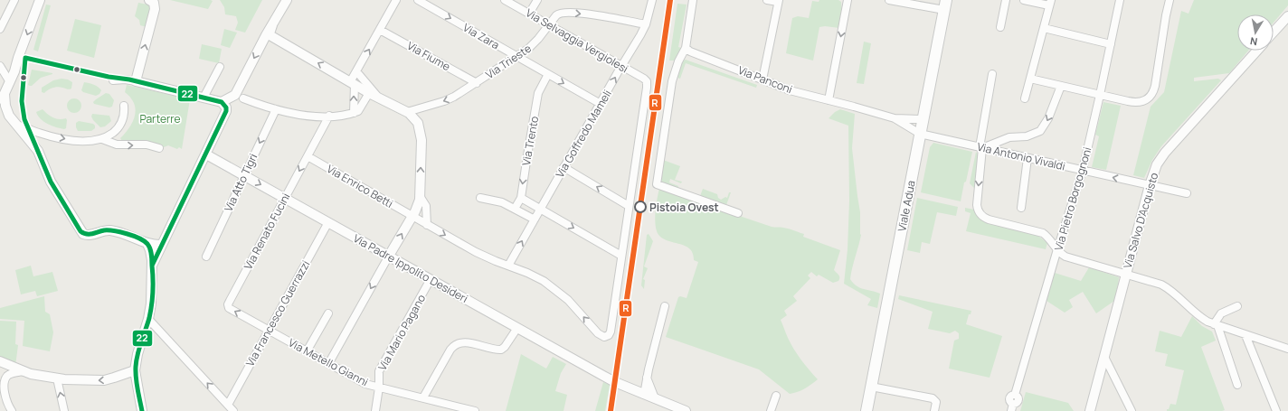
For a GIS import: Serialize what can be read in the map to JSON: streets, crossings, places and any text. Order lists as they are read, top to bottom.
{
  "streets": {
    "main road": ["Viale Adua"],
    "street": [
      "Via Zara",
      "Via Selvaggia Vergiolesi",
      "Via Fiume",
      "Via Trieste",
      "Via Panconi",
      "Via Goffredo Mameli",
      "Via Trento",
      "Via Antonio Vivaldi",
      "Via Atto Tigri",
      "Via Enrico Betti",
      "Via Pietro Borgognoni",
      "Via Salvo D'Acquisto",
      "Via Renato Fucini",
      "Via Padre Ippolito Desideri",
      "Via Francesco Guerrazzi",
      "Via Mario Pagano",
      "Via Metello Gianni"
    ]
  },
  "crossings": [
    ["Via Zara", "Via Trieste"],
    ["Via Zara", "Via Goffredo Mameli"],
    ["Via Zara", "Via Trento"],
    ["Via Selvaggia Vergiolesi", "Via Trieste"],
    ["Via Selvaggia Vergiolesi", "Via Goffredo Mameli"],
    ["Via Fiume", "Via Trieste"],
    ["Via Trieste", "Via Goffredo Mameli"],
    ["Via Panconi", "Via Antonio Vivaldi"],
    ["Via Panconi", "Viale Adua"],
    ["Via Goffredo Mameli", "Via Enrico Betti"],
    ["Via Antonio Vivaldi", "Via Pietro Borgognoni"],
    ["Via Antonio Vivaldi", "Viale Adua"],
    ["Via Antonio Vivaldi", "Via Salvo D'Acquisto"],
    ["Via Atto Tigri", "Via Padre Ippolito Desideri"],
    ["Via Enrico Betti", "Via Renato Fucini"],
    ["Via Renato Fucini", "Via Padre Ippolito Desideri"],
    ["Via Renato Fucini", "Via Francesco Guerrazzi"],
    ["Via Renato Fucini", "Via Metello Gianni"],
    ["Via Padre Ippolito Desideri", "Via Francesco Guerrazzi"],
    ["Via Padre Ippolito Desideri", "Via Mario Pagano"],
    ["Via Francesco Guerrazzi", "Via Metello Gianni"],
    ["Via Mario Pagano", "Via Metello Gianni"]
  ],
  "one_way": ["Via Zara", "Via Trento"],
  "parks": ["Parterre"],
  "places": ["Pistoia Ovest"],
  "lines": ["transit line R", "transit line 22"],
  "north": "bottom"
}
